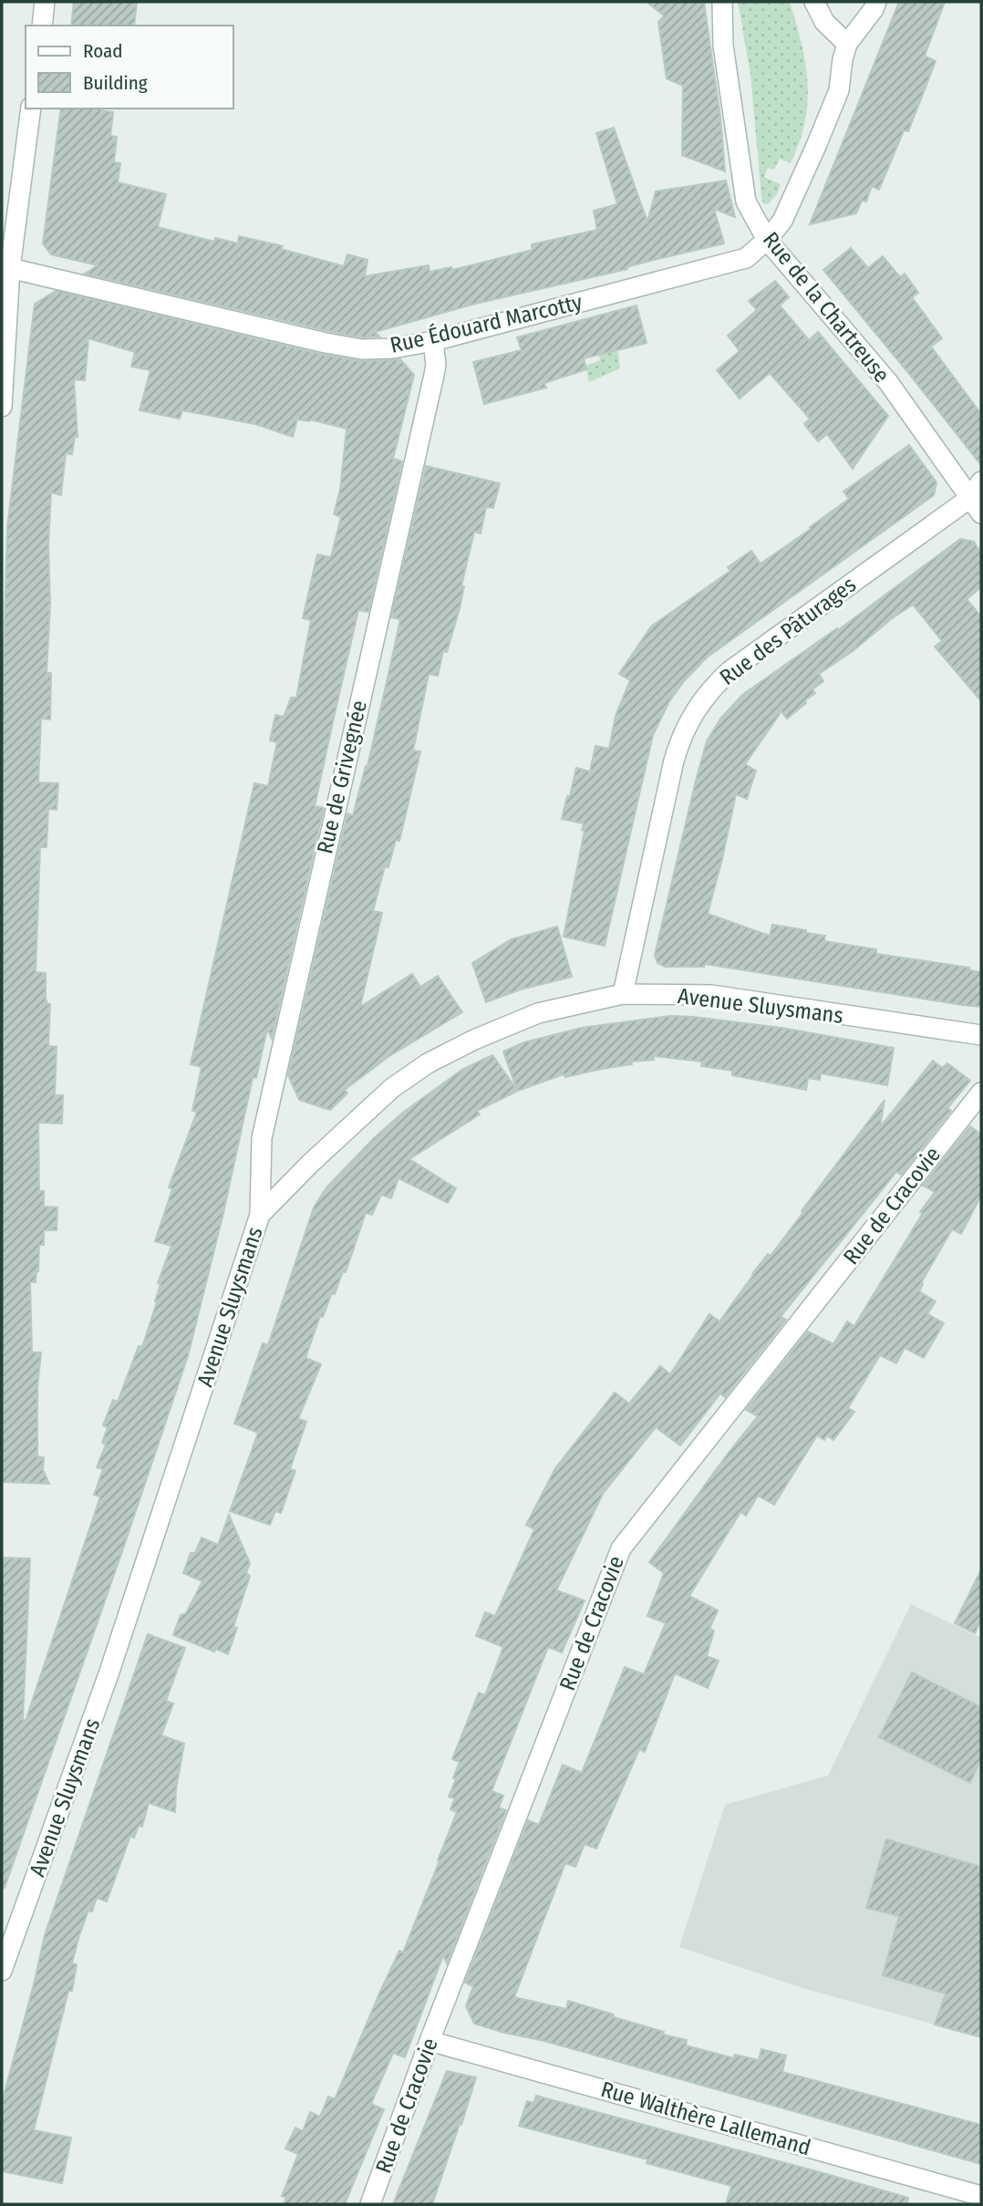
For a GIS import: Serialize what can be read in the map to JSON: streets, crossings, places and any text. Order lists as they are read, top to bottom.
{
  "streets": {
    "street": [
      "Rue de la Chartreuse",
      "Rue Édouard Marcotty",
      "Rue des Pâturages",
      "Rue de Grivegnée",
      "Avenue Sluysmans",
      "Rue de Cracovie",
      "Rue Walthère Lallemand"
    ]
  },
  "crossings": [
    ["Rue de la Chartreuse", "Rue Édouard Marcotty"],
    ["Rue de la Chartreuse", "Rue des Pâturages"],
    ["Rue Édouard Marcotty", "Rue de Grivegnée"],
    ["Rue des Pâturages", "Avenue Sluysmans"],
    ["Rue de Grivegnée", "Avenue Sluysmans"],
    ["Rue de Cracovie", "Rue Walthère Lallemand"]
  ],
  "legend": ["Road", "Building"]
}
